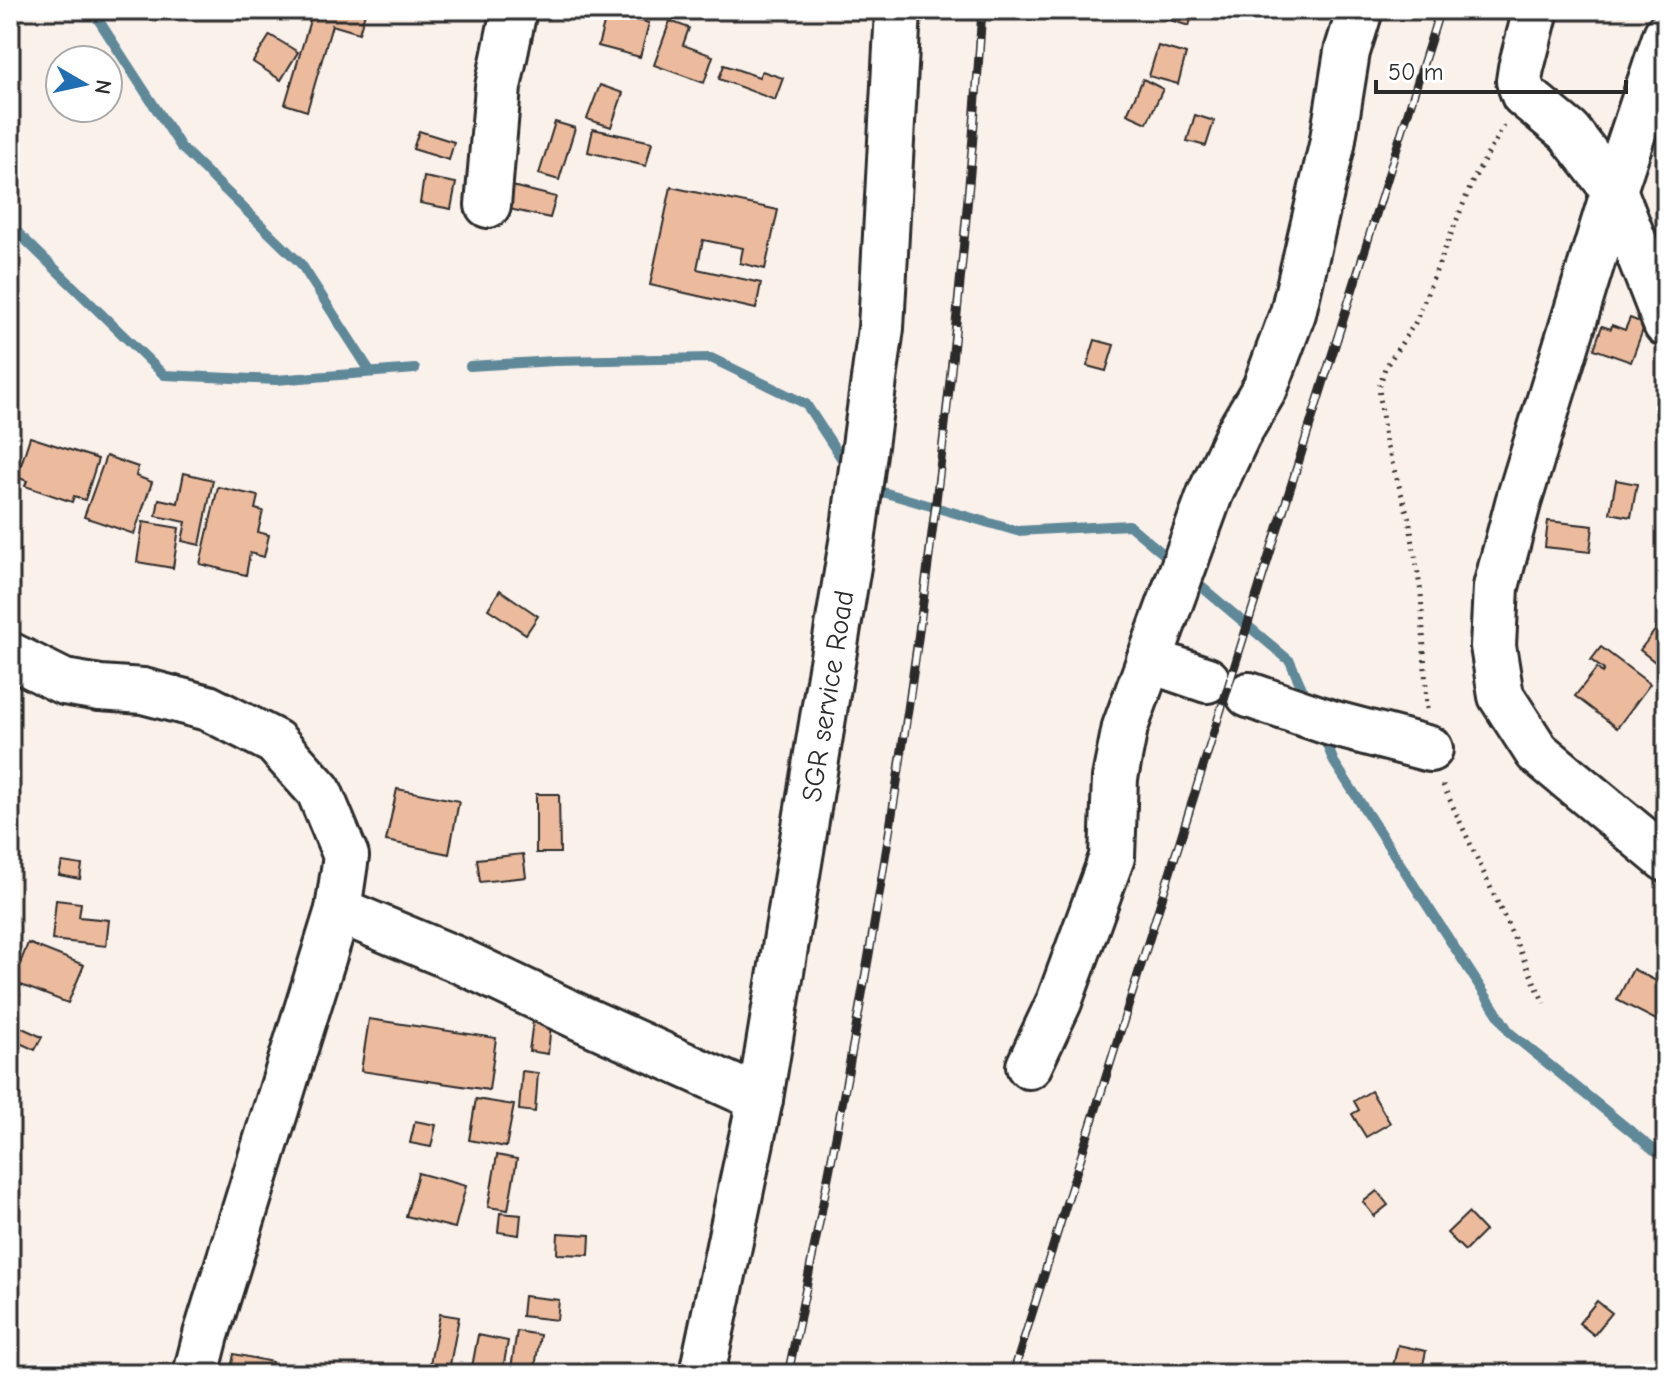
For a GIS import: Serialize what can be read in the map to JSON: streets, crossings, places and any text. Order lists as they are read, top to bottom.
{
  "streets": {
    "street": ["SGR service Road"]
  },
  "scale_bar": "50 m",
  "north": "right"
}
